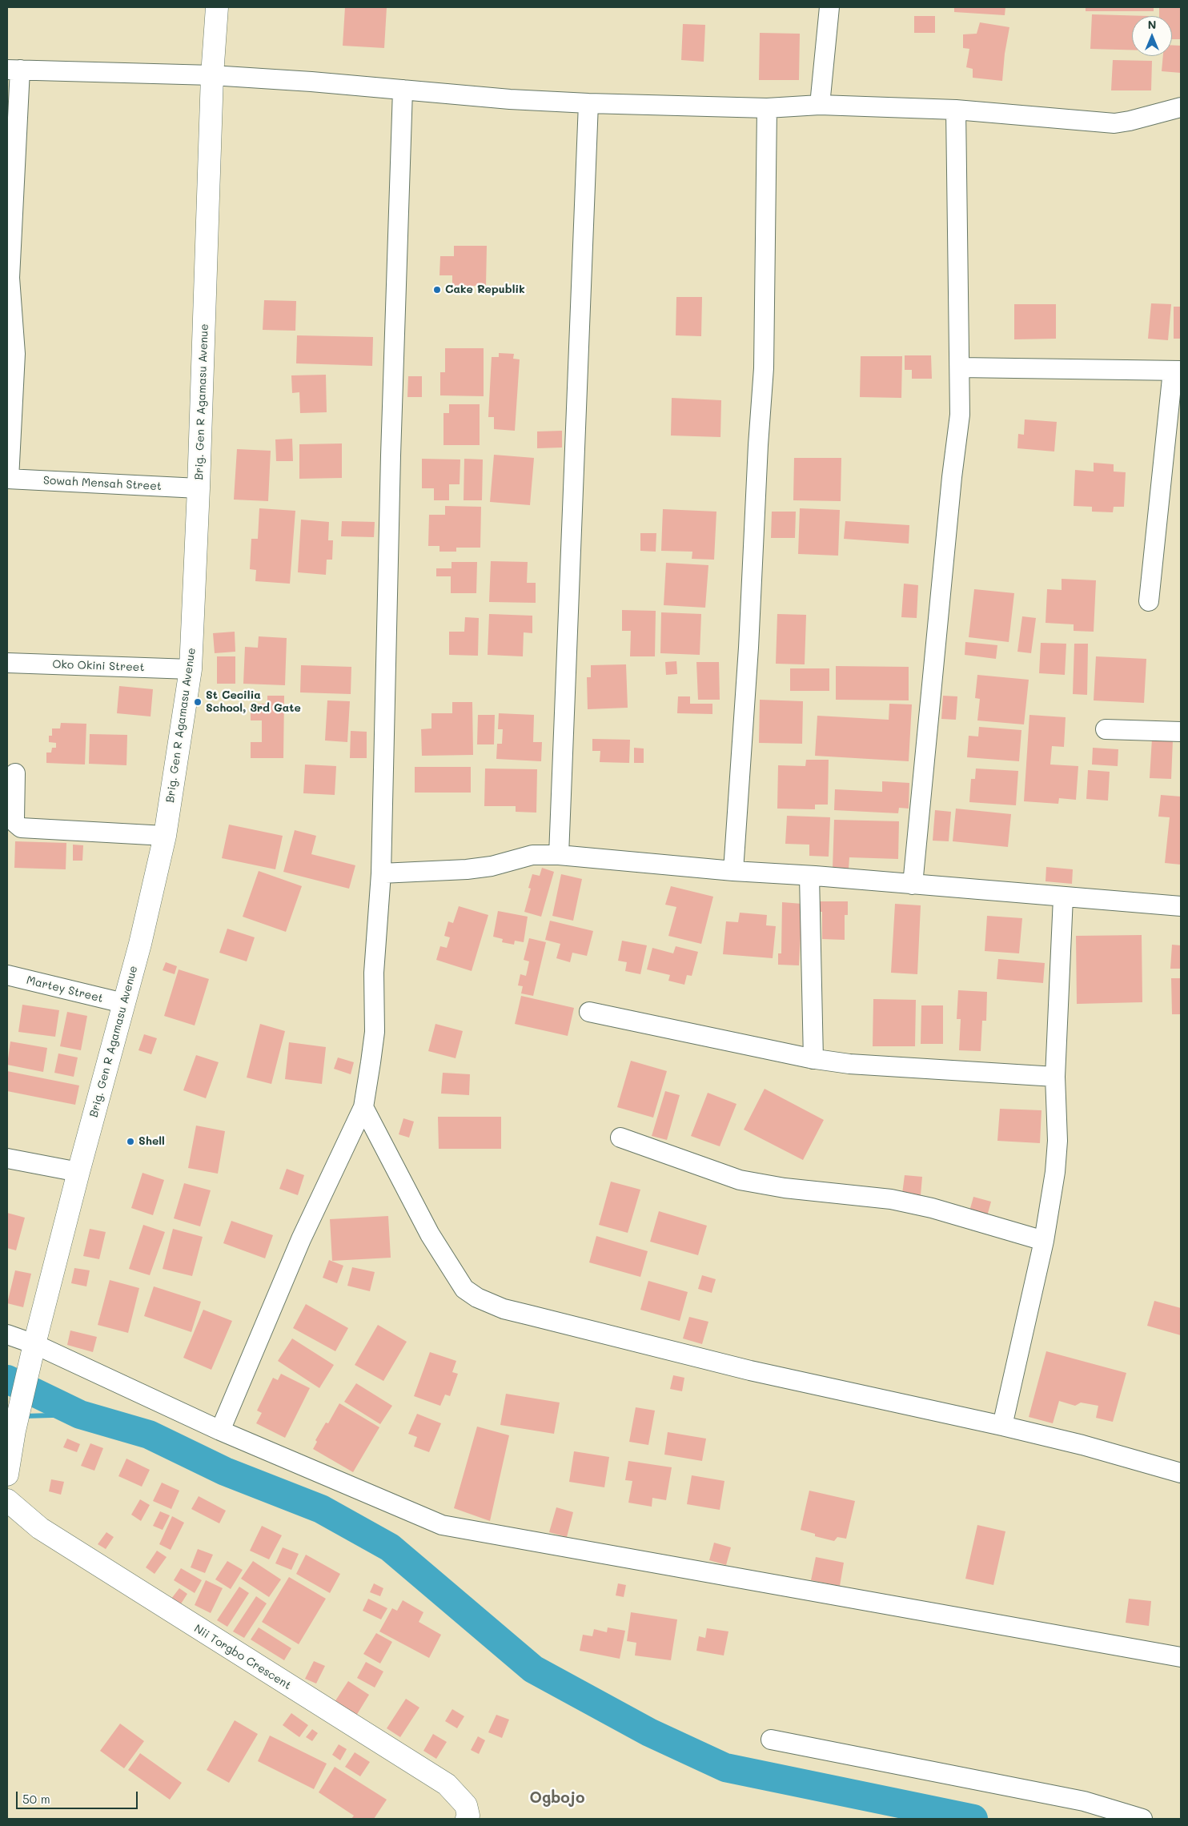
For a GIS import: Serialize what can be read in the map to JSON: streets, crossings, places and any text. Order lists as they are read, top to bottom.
{
  "streets": {
    "street": [
      "Brig. Gen R Agamasu Avenue",
      "Sowah Mensah Street",
      "Oko Okini Street",
      "Martey Street",
      "Nii Torgbo Crescent"
    ]
  },
  "crossings": [
    ["Brig. Gen R Agamasu Avenue", "Sowah Mensah Street"],
    ["Brig. Gen R Agamasu Avenue", "Oko Okini Street"],
    ["Brig. Gen R Agamasu Avenue", "Martey Street"]
  ],
  "districts": ["Ogbojo"],
  "places": ["Cake Republik", "St Cecilia School, 3rd Gate", "Shell"],
  "scale_bar": "50 m",
  "north": "top"
}
